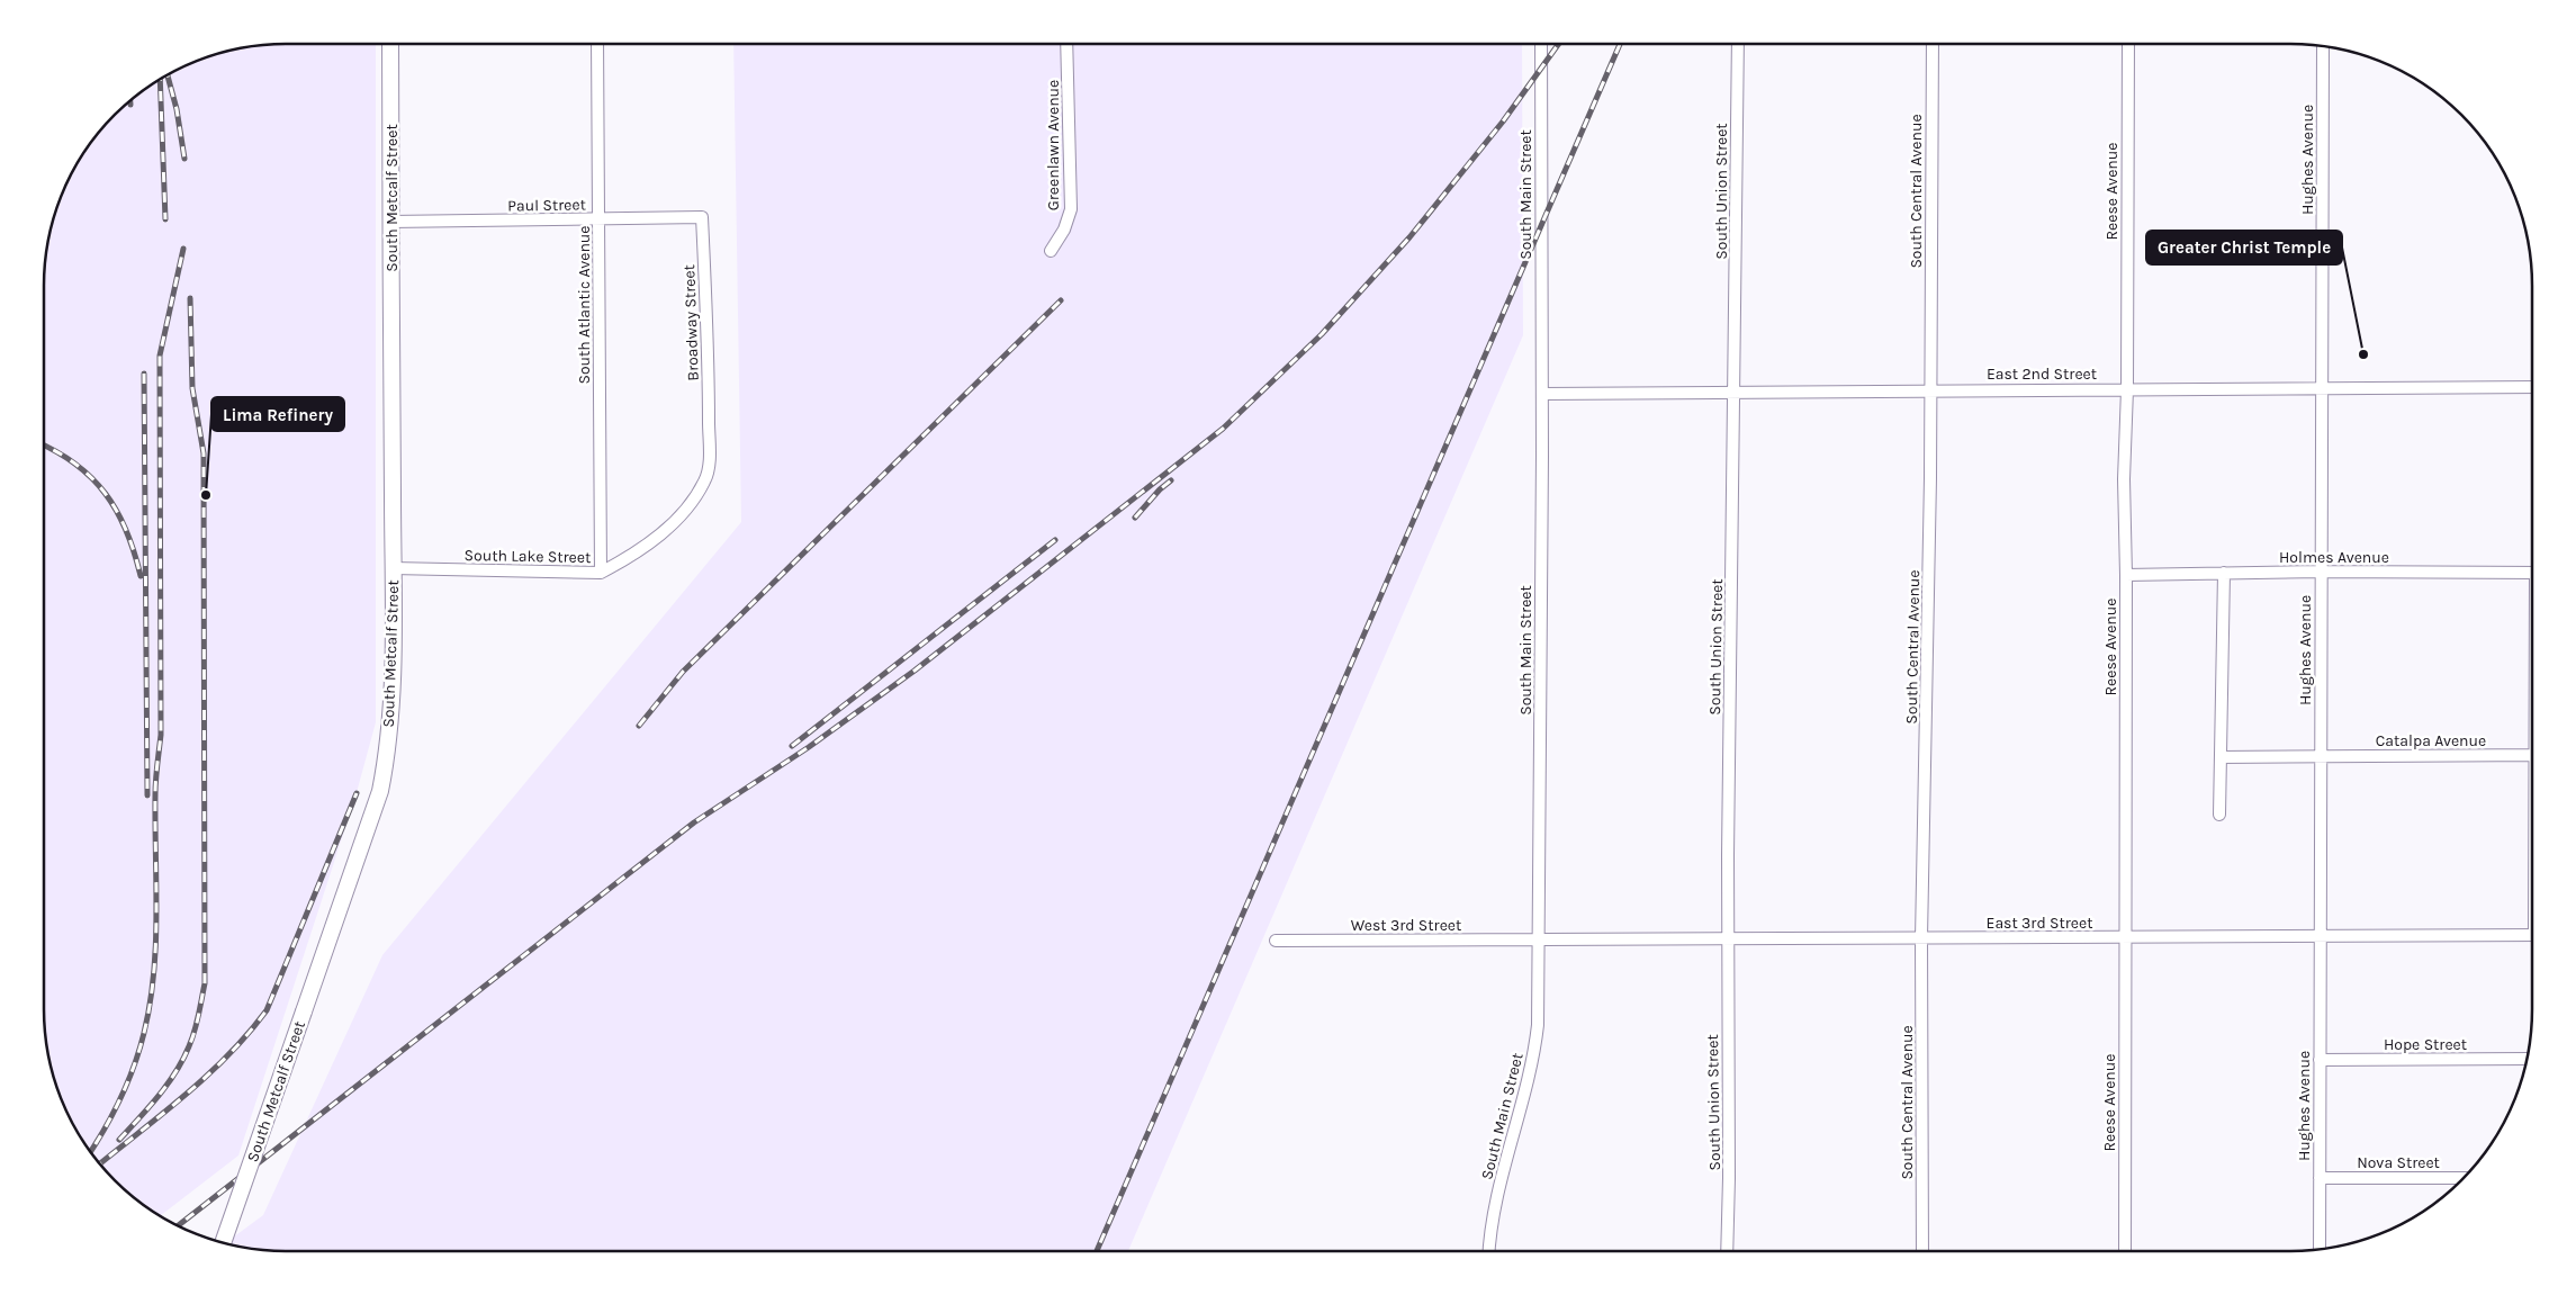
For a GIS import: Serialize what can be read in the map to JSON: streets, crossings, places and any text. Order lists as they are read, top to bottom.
{
  "streets": {
    "main road": ["South Metcalf Street"],
    "street": [
      "Greenlawn Avenue",
      "Hughes Avenue",
      "South Union Street",
      "South Central Avenue",
      "Reese Avenue",
      "South Main Street",
      "Paul Street",
      "South Atlantic Avenue",
      "Broadway Street",
      "East 2nd Street",
      "South Lake Street",
      "Holmes Avenue",
      "Catalpa Avenue",
      "East 3rd Street",
      "West 3rd Street",
      "Hope Street",
      "Nova Street"
    ]
  },
  "crossings": [
    ["Hughes Avenue", "East 2nd Street"],
    ["Hughes Avenue", "Holmes Avenue"],
    ["Hughes Avenue", "Catalpa Avenue"],
    ["Hughes Avenue", "East 3rd Street"],
    ["Hughes Avenue", "Hope Street"],
    ["Hughes Avenue", "Nova Street"],
    ["South Union Street", "East 2nd Street"],
    ["South Union Street", "East 3rd Street"],
    ["South Central Avenue", "East 2nd Street"],
    ["South Central Avenue", "East 3rd Street"],
    ["Reese Avenue", "East 2nd Street"],
    ["Reese Avenue", "Holmes Avenue"],
    ["Reese Avenue", "East 3rd Street"],
    ["South Main Street", "East 2nd Street"],
    ["South Main Street", "East 3rd Street"],
    ["South Main Street", "West 3rd Street"],
    ["South Metcalf Street", "Paul Street"],
    ["South Metcalf Street", "South Lake Street"],
    ["Paul Street", "South Atlantic Avenue"],
    ["Paul Street", "Broadway Street"],
    ["South Atlantic Avenue", "South Lake Street"],
    ["Broadway Street", "South Lake Street"],
    ["East 3rd Street", "West 3rd Street"]
  ],
  "places": ["Greater Christ Temple", "Lima Refinery"]
}
